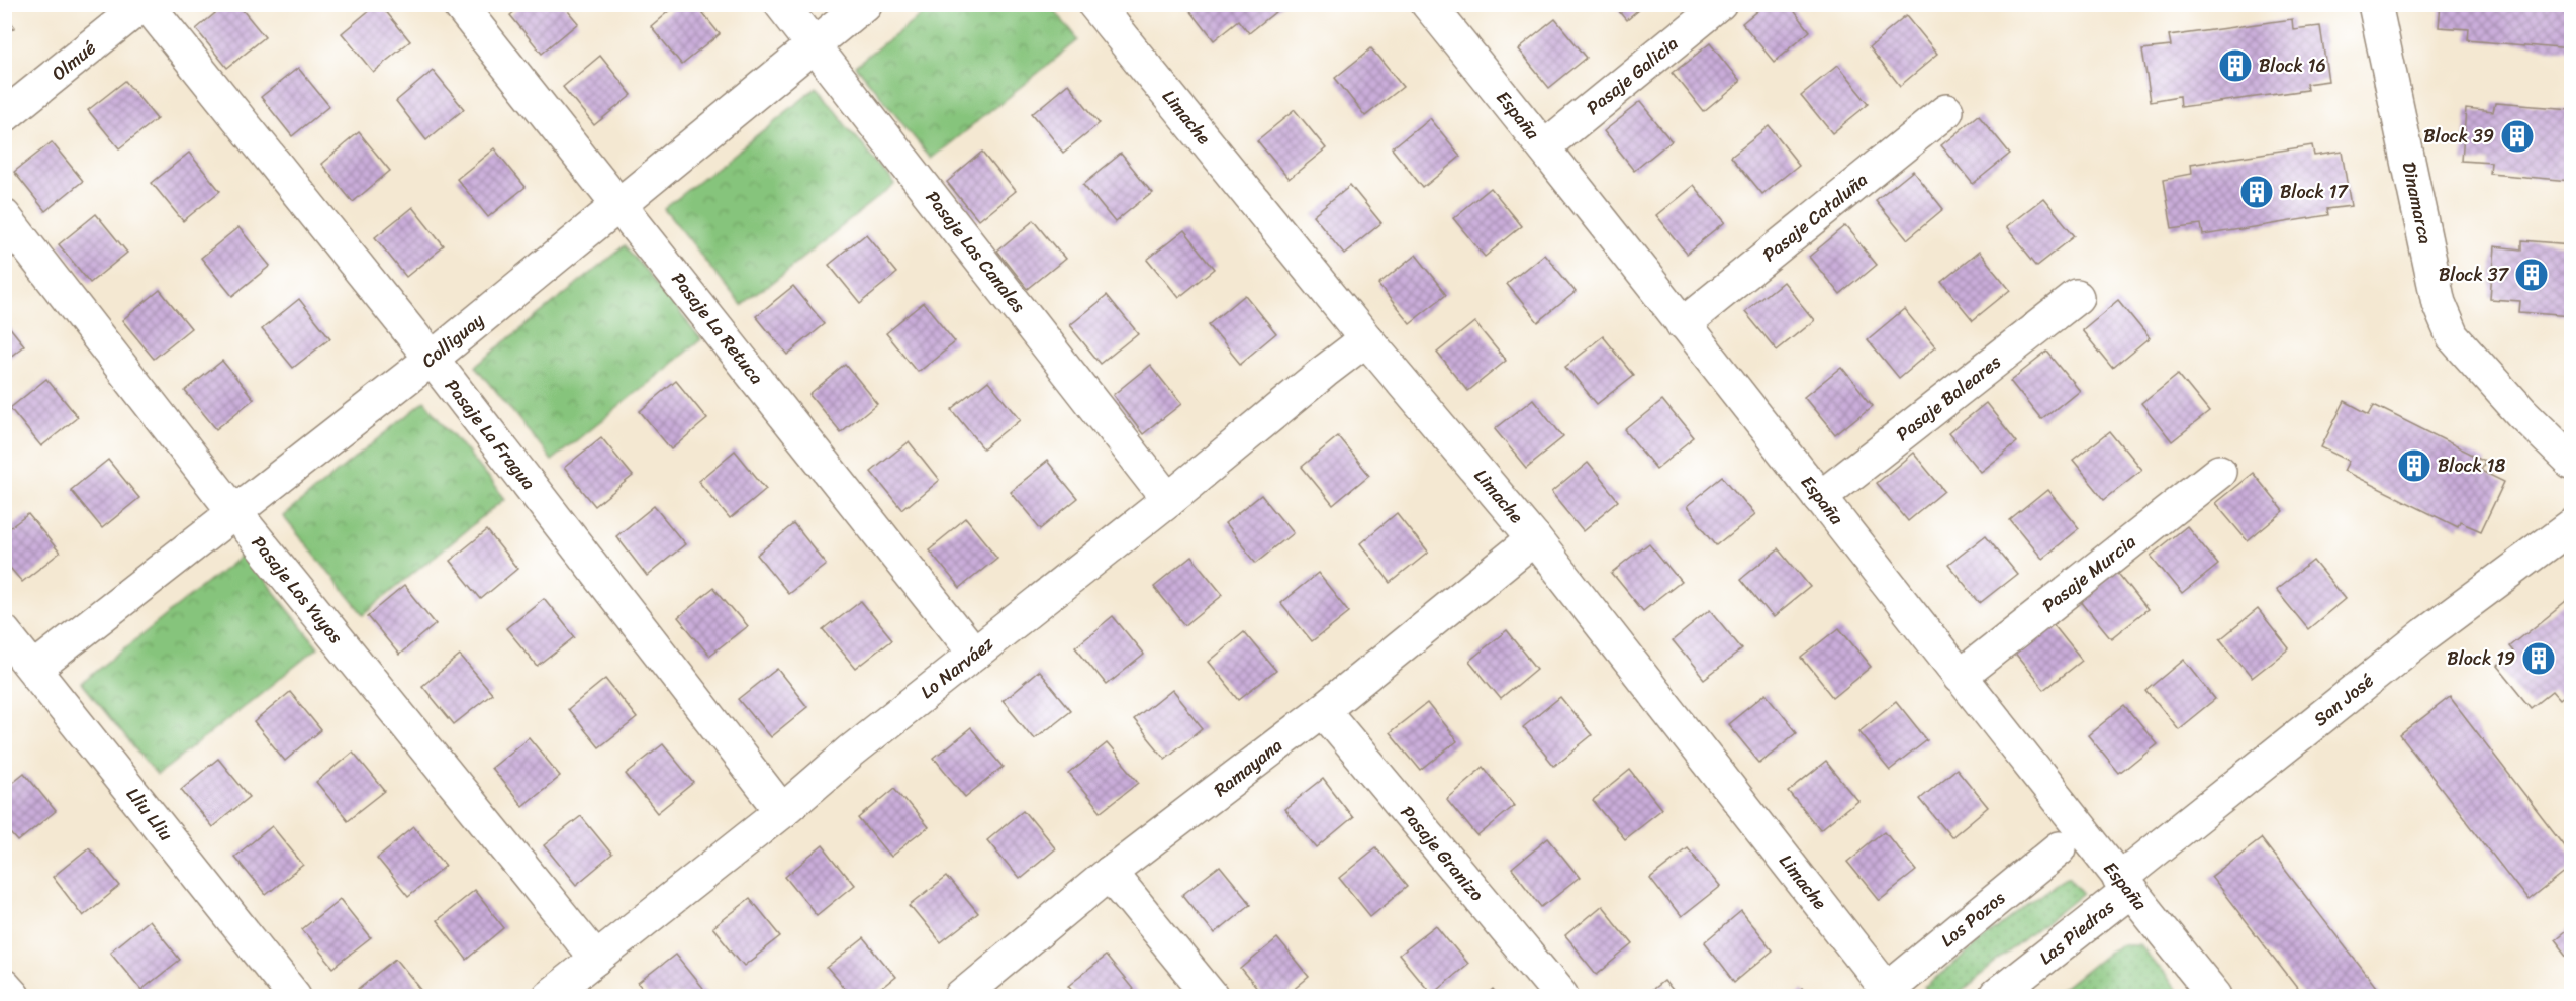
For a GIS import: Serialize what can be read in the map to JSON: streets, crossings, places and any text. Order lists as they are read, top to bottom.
{
  "streets": {
    "street": [
      "Olmué",
      "Pasaje Galicia",
      "España",
      "Limache",
      "Dinamarca",
      "Pasaje Cataluña",
      "Pasaje Las Canales",
      "Pasaje La Retuca",
      "Colliguay",
      "Pasaje Baleares",
      "Pasaje La Fragua",
      "Pasaje Murcia",
      "Pasaje Los Yuyos",
      "Lo Narváez",
      "San José",
      "Ramayana",
      "Lliu Lliu",
      "Pasaje Granizo",
      "Los Pozos",
      "Las Piedras"
    ]
  },
  "crossings": [
    ["Olmué", "Pasaje La Fragua"],
    ["Pasaje Galicia", "España"],
    ["España", "Pasaje Cataluña"],
    ["España", "Pasaje Baleares"],
    ["España", "Pasaje Murcia"],
    ["España", "San José"],
    ["España", "Las Piedras"],
    ["Limache", "Lo Narváez"],
    ["Limache", "Ramayana"],
    ["Limache", "Los Pozos"],
    ["Pasaje Las Canales", "Colliguay"],
    ["Pasaje Las Canales", "Lo Narváez"],
    ["Pasaje La Retuca", "Colliguay"],
    ["Pasaje La Retuca", "Lo Narváez"],
    ["Colliguay", "Pasaje La Fragua"],
    ["Colliguay", "Pasaje Los Yuyos"],
    ["Colliguay", "Lliu Lliu"],
    ["Pasaje La Fragua", "Lo Narváez"],
    ["Pasaje Los Yuyos", "Lo Narváez"],
    ["San José", "Las Piedras"],
    ["Ramayana", "Pasaje Granizo"]
  ],
  "places": {
    "building": [
      "Block 16",
      "Block 39",
      "Block 17",
      "Block 37",
      "Block 18",
      "Block 19"
    ]
  }
}
